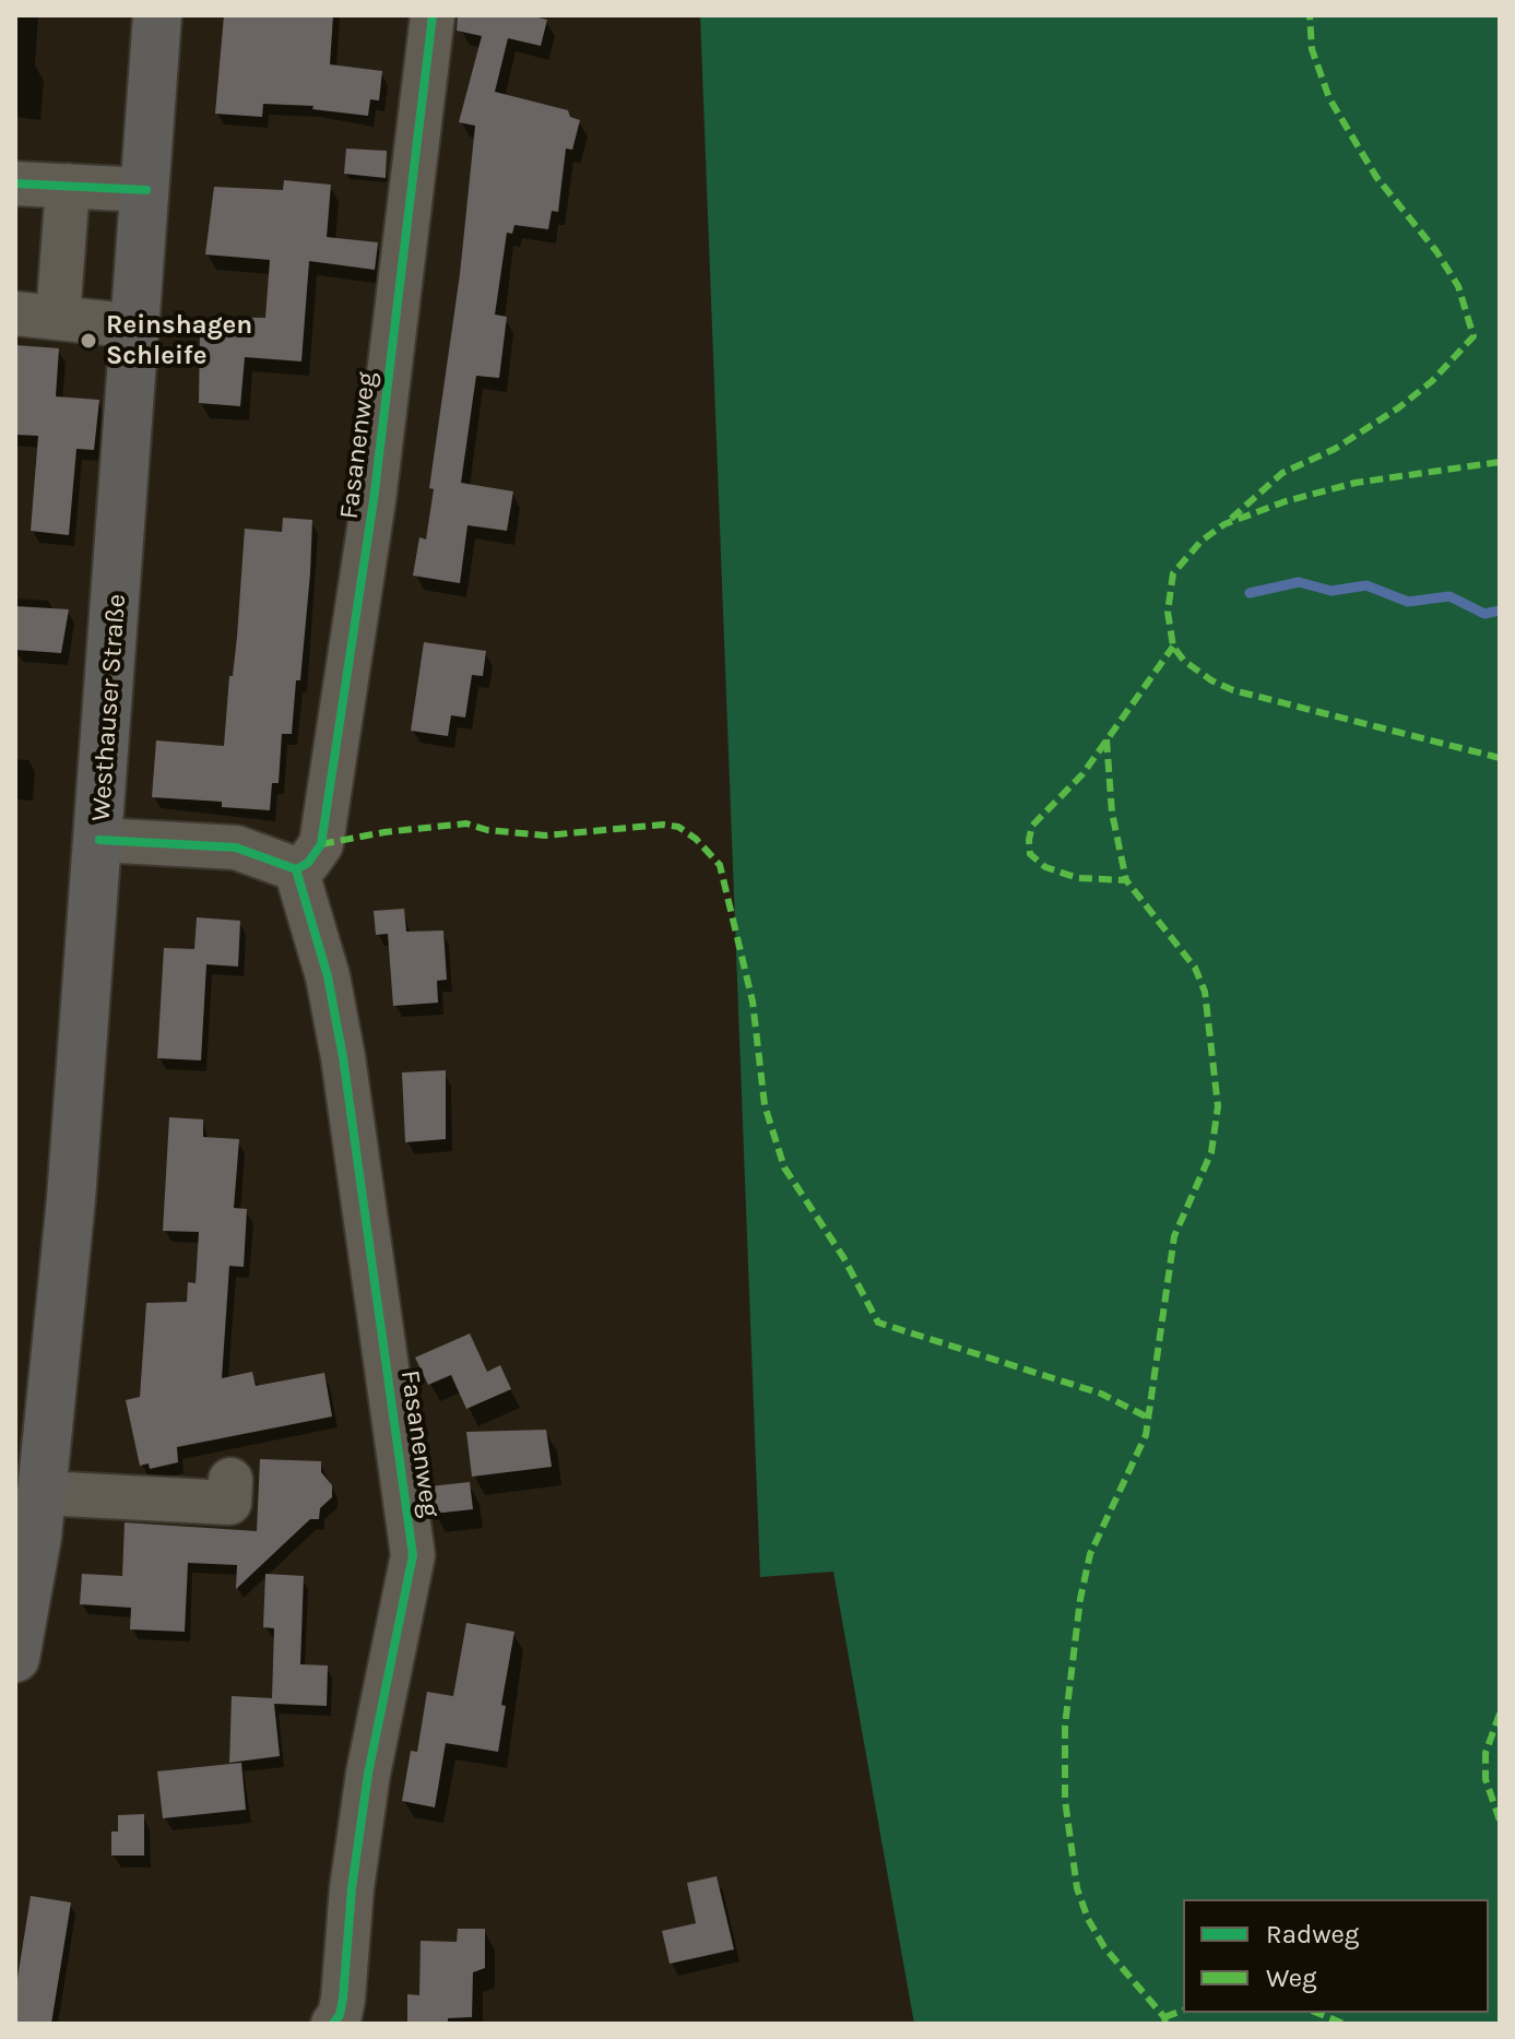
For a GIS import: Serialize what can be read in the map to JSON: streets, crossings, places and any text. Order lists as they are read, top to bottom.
{
  "streets": {
    "main road": ["Westhauser Straße"],
    "street": ["Fasanenweg"]
  },
  "places": ["Reinshagen Schleife"],
  "legend": ["Radweg", "Weg"]
}
